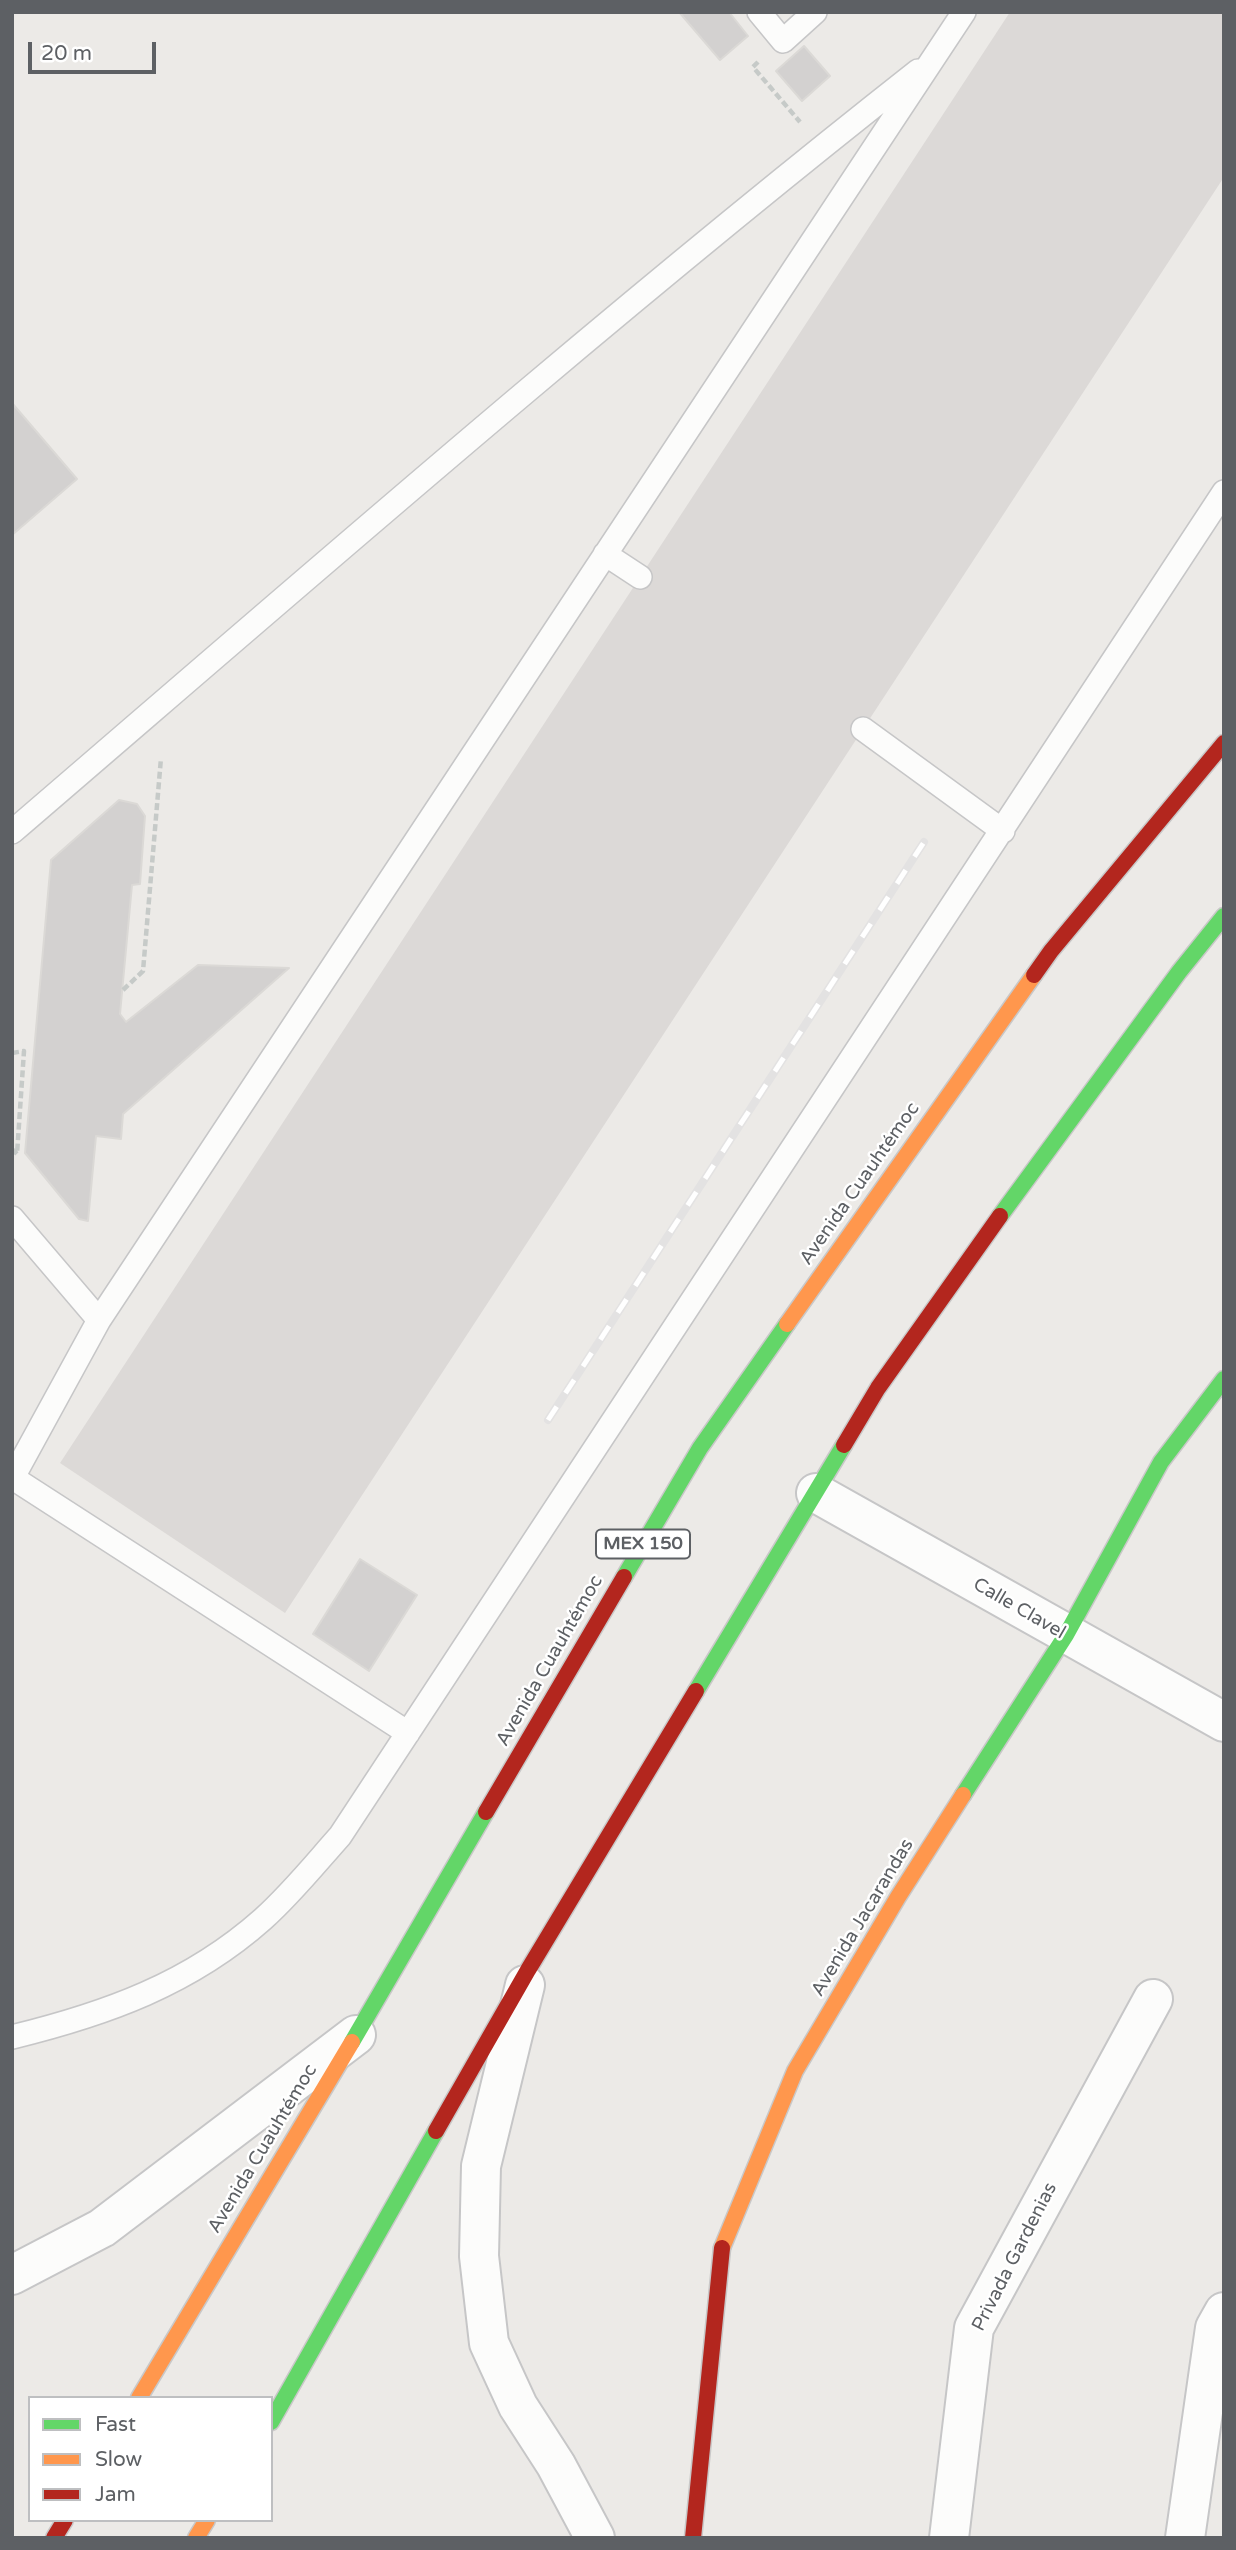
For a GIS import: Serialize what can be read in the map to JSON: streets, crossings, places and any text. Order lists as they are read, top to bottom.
{
  "streets": {
    "main road": ["Avenida Cuauhtémoc", "MEX 150", "Avenida Jacarandas"],
    "street": ["Calle Clavel", "Privada Gardenias"]
  },
  "crossings": [
    ["Calle Clavel", "Avenida Jacarandas"]
  ],
  "legend": ["Fast", "Slow", "Jam"],
  "scale_bar": "20 m"
}
